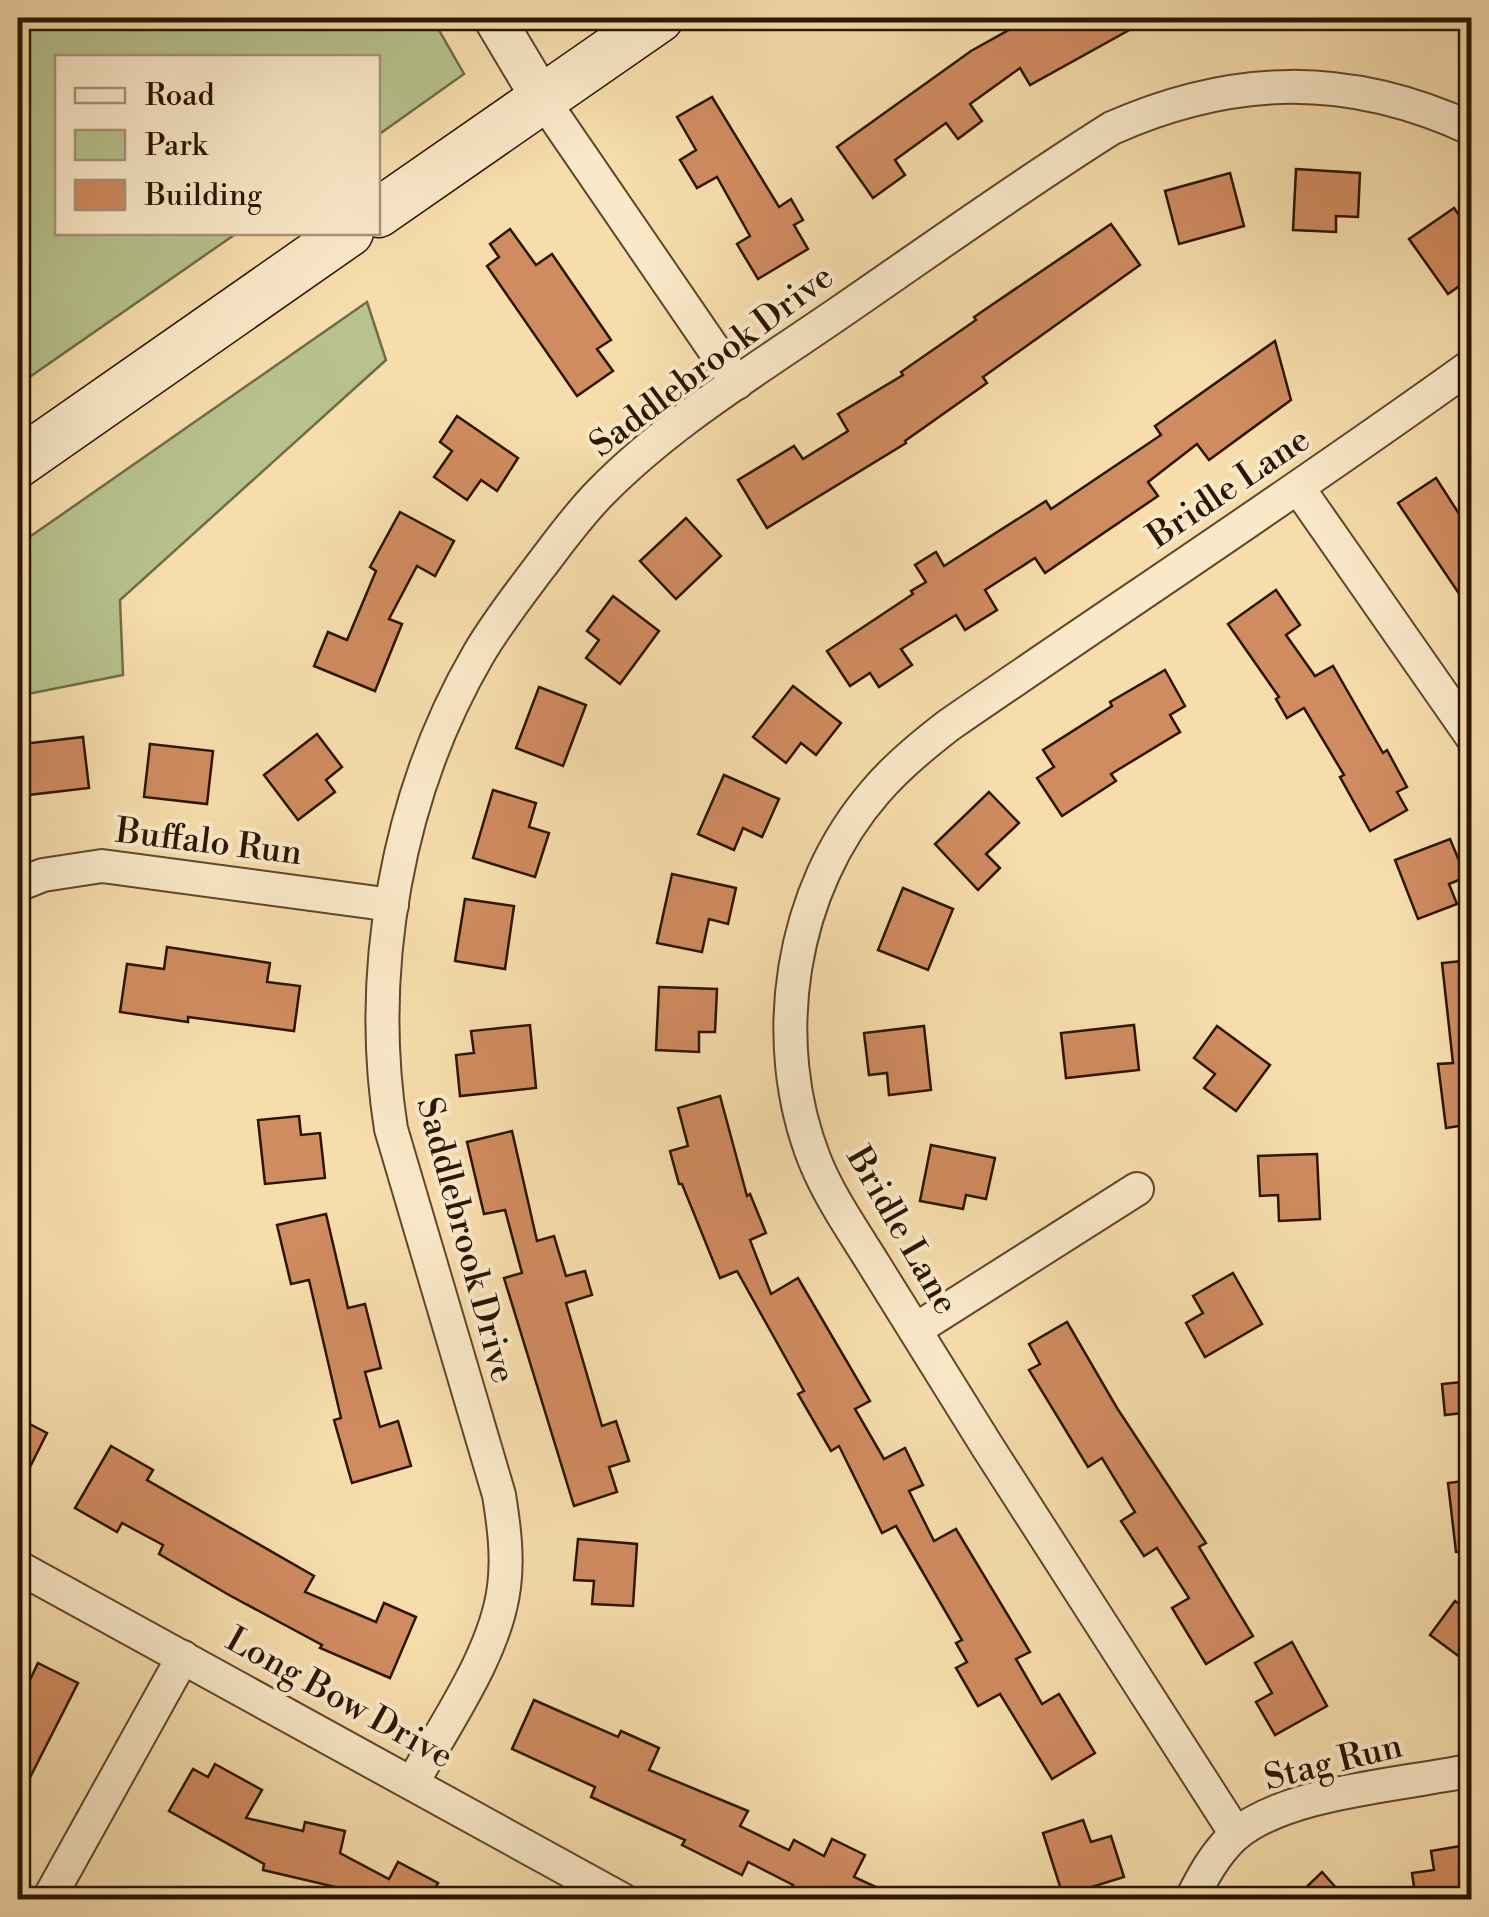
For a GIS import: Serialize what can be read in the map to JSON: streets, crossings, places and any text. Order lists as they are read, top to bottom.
{
  "streets": {
    "street": [
      "Saddlebrook Drive",
      "Bridle Lane",
      "Buffalo Run",
      "Long Bow Drive",
      "Stag Run"
    ]
  },
  "crossings": [
    ["Saddlebrook Drive", "Buffalo Run"],
    ["Saddlebrook Drive", "Long Bow Drive"],
    ["Bridle Lane", "Stag Run"]
  ],
  "legend": ["Road", "Park", "Building"]
}
